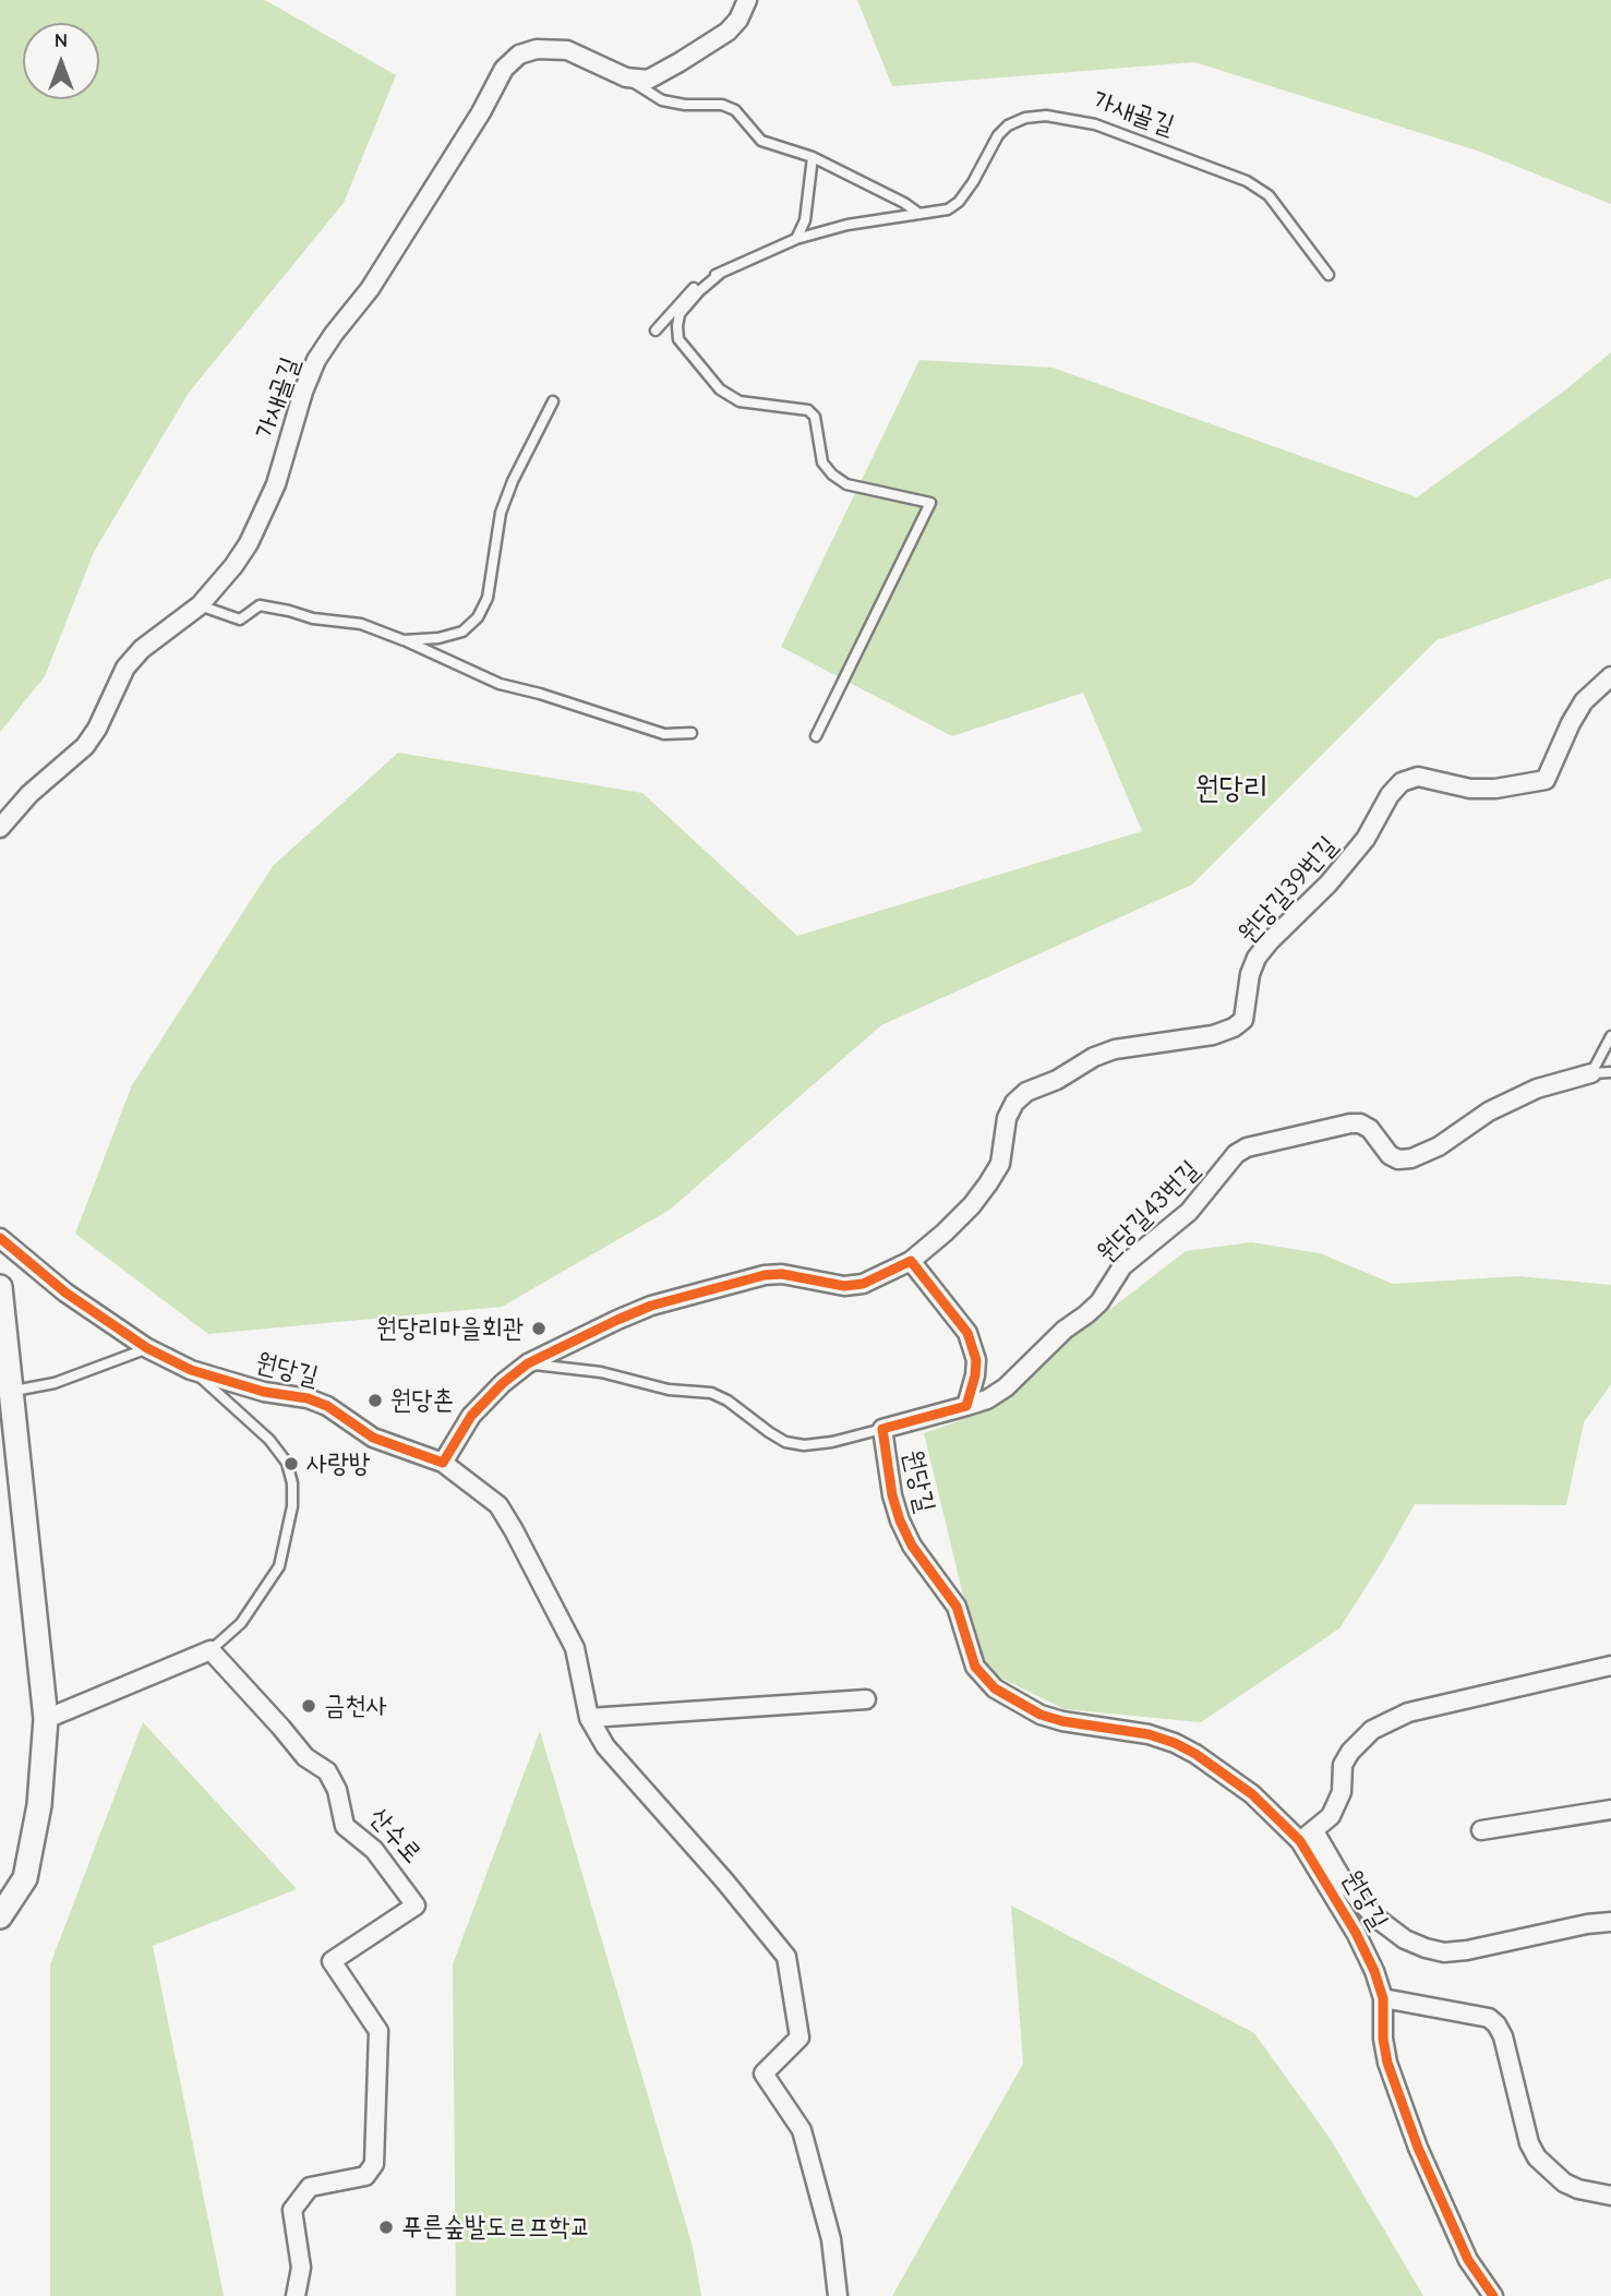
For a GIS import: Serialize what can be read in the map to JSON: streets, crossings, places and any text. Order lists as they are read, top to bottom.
{
  "streets": {
    "street": [
      "가새골길",
      "원당길39번길",
      "원당길43번길",
      "원당길",
      "산수로"
    ]
  },
  "crossings": [
    ["원당길43번길", "원당길"]
  ],
  "districts": ["원당리"],
  "places": [
    "원당리마을회관",
    "원당촌",
    "사랑방",
    "금천사",
    "푸른숲발도르프학교"
  ],
  "north": "top"
}
